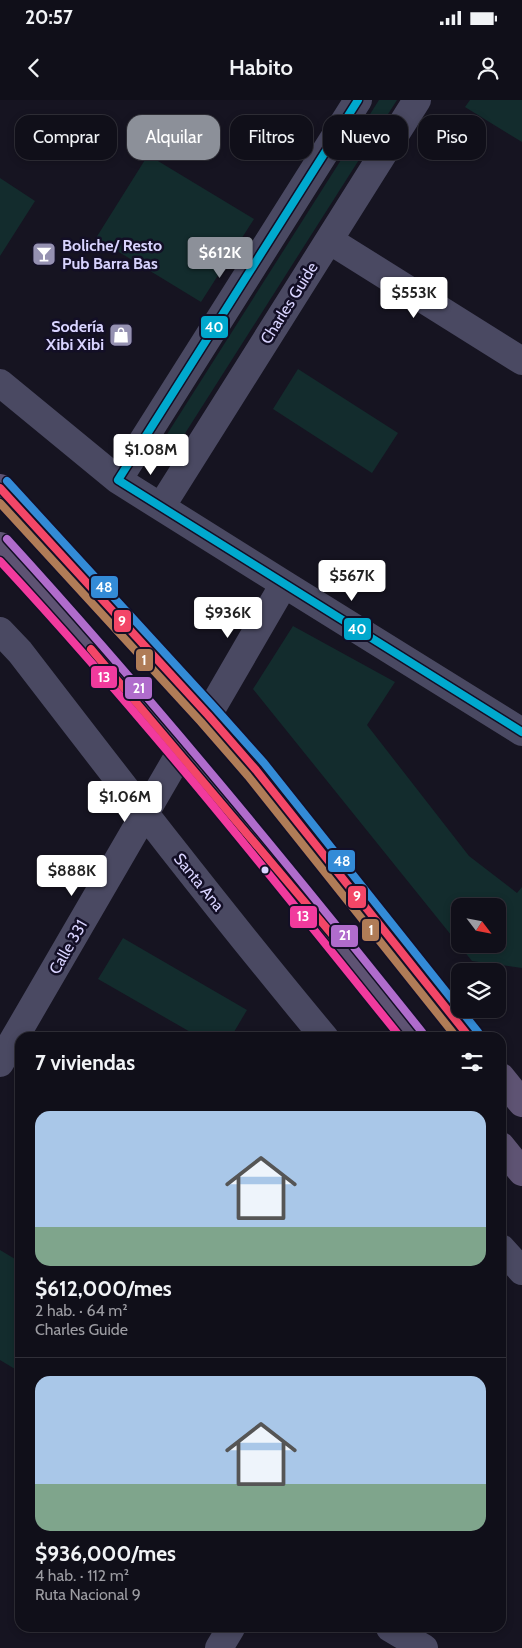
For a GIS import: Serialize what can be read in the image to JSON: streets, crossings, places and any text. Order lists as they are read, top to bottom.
{
  "streets": {
    "street": ["Charles Guide", "Santa Ana", "Calle 331"]
  },
  "crossings": [
    ["Santa Ana", "Calle 331"]
  ],
  "places": {
    "bar": ["Boliche/ Resto Pub Barra Bas"],
    "shop": ["Sodería Xibi Xibi"]
  },
  "lines": [
    "transit line 40",
    "transit line 48",
    "transit line 9",
    "transit line 1",
    "transit line 21",
    "transit line 13"
  ],
  "north": "bottom right",
  "page": {
    "status": "20:57",
    "header": "Habito",
    "chip": [
      "Comprar",
      "Alquilar",
      "Filtros",
      "Nuevo",
      "Piso"
    ],
    "price": [
      "$612K",
      "$553K",
      "$1.08M",
      "$567K",
      "$936K",
      "$1.06M",
      "$888K"
    ],
    "heading": "7 viviendas",
    "list": [
      {
        "name": "$612,000/mes",
        "note": "2 hab. · 64 m² · Charles Guide"
      },
      {
        "name": "$936,000/mes",
        "note": "4 hab. · 112 m² · Ruta Nacional 9"
      }
    ]
  }
}
